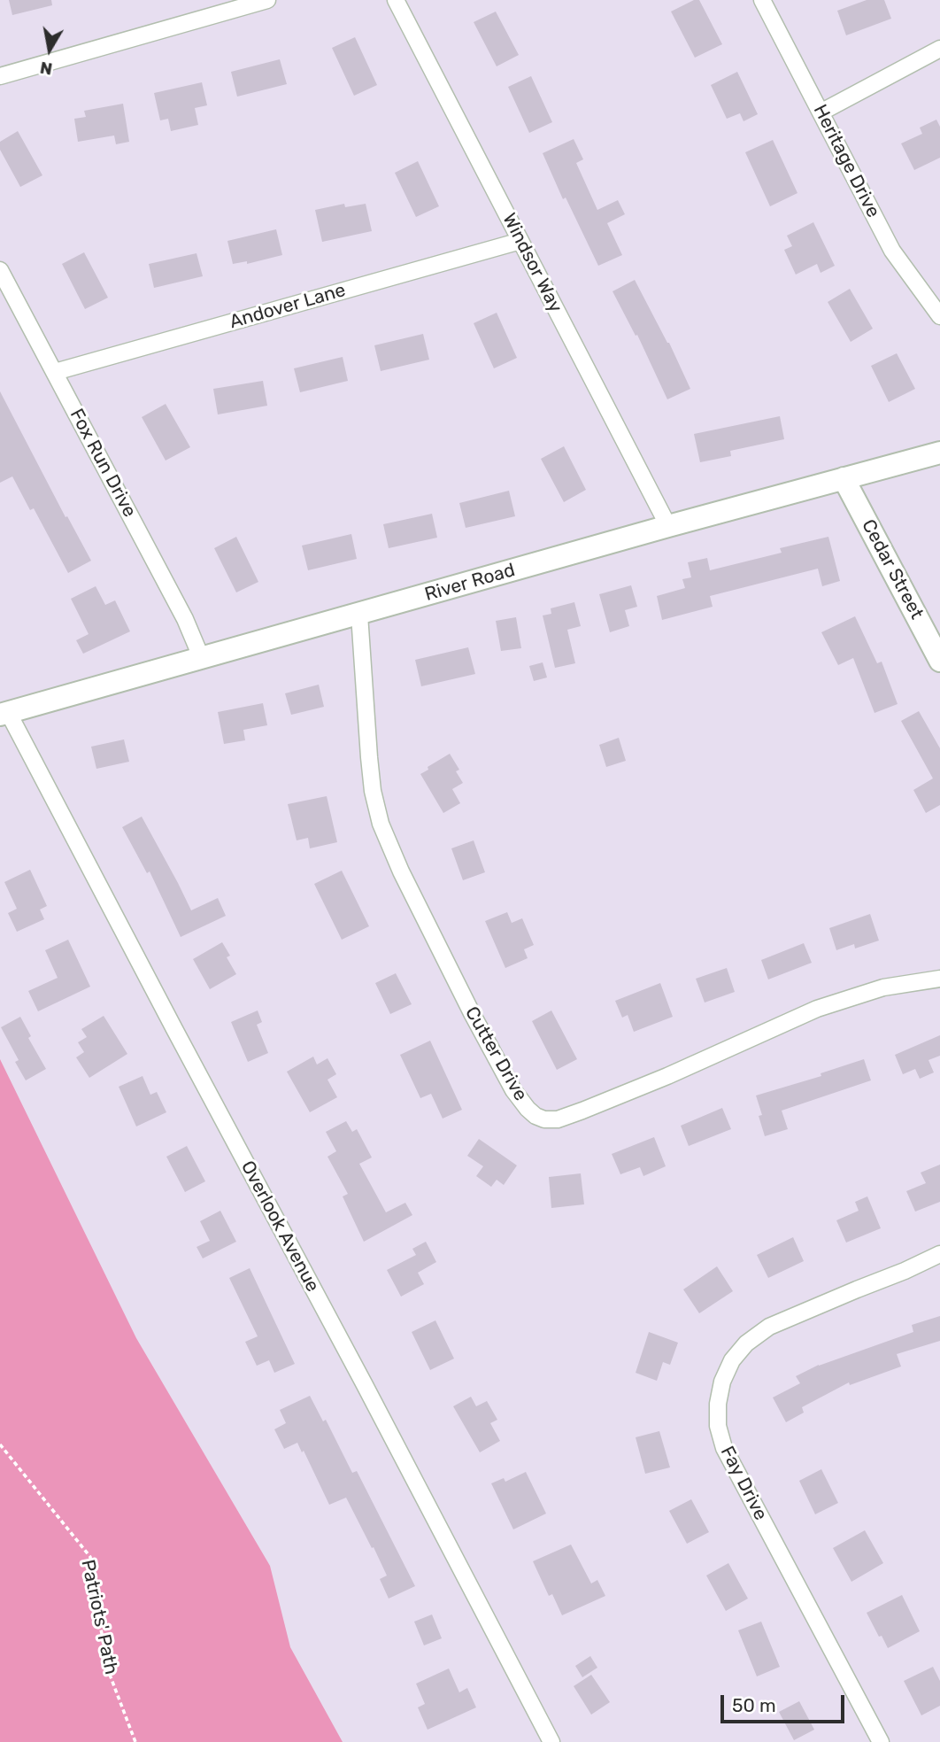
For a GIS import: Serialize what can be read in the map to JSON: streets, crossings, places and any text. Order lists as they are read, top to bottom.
{
  "streets": {
    "street": [
      "Heritage Drive",
      "Windsor Way",
      "Andover Lane",
      "Fox Run Drive",
      "Cedar Street",
      "River Road",
      "Cutter Drive",
      "Overlook Avenue",
      "Fay Drive"
    ],
    "path": ["Patriots' Path"]
  },
  "crossings": [
    ["Windsor Way", "Andover Lane"],
    ["Windsor Way", "River Road"],
    ["Andover Lane", "Fox Run Drive"],
    ["Fox Run Drive", "River Road"],
    ["Cedar Street", "River Road"],
    ["River Road", "Cutter Drive"],
    ["River Road", "Overlook Avenue"]
  ],
  "scale_bar": "50 m",
  "north": "bottom"
}
